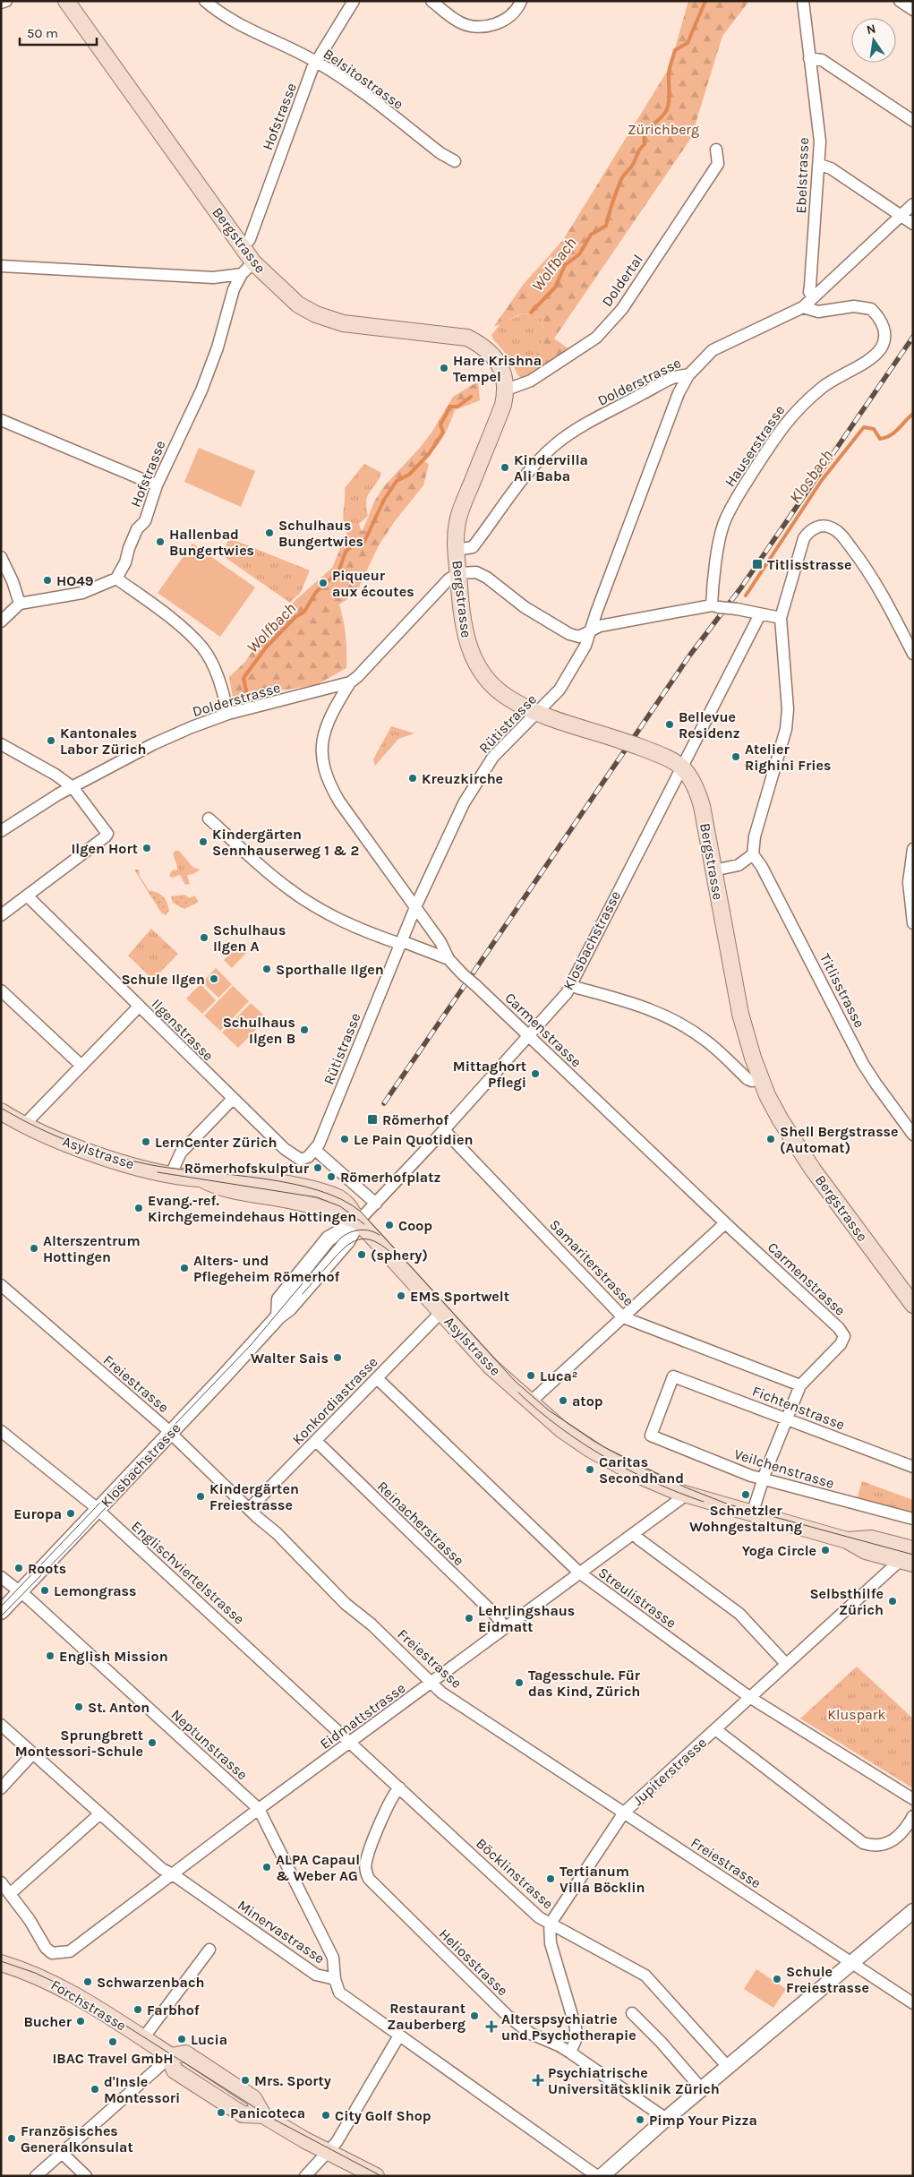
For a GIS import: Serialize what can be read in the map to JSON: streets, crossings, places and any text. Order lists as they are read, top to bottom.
{
  "streets": {
    "main road": [
      "Bergstrasse",
      "Asylstrasse",
      "Jupiterstrasse",
      "Forchstrasse"
    ],
    "street": [
      "Belsitostrasse",
      "Hofstrasse",
      "Ebelstrasse",
      "Doldertal",
      "Dolderstrasse",
      "Hauserstrasse",
      "Rütistrasse",
      "Klosbachstrasse",
      "Titlisstrasse",
      "Ilgenstrasse",
      "Carmenstrasse",
      "Samariterstrasse",
      "Freiestrasse",
      "Konkordiastrasse",
      "Fichtenstrasse",
      "Veilchenstrasse",
      "Reinacherstrasse",
      "Englischviertelstrasse",
      "Streulistrasse",
      "Eidmattstrasse",
      "Neptunstrasse",
      "Böcklinstrasse",
      "Minervastrasse",
      "Heliosstrasse"
    ]
  },
  "crossings": [
    ["Belsitostrasse", "Hofstrasse"],
    ["Hofstrasse", "Bergstrasse"],
    ["Ebelstrasse", "Dolderstrasse"],
    ["Bergstrasse", "Doldertal"],
    ["Bergstrasse", "Dolderstrasse"],
    ["Bergstrasse", "Rütistrasse"],
    ["Bergstrasse", "Klosbachstrasse"],
    ["Dolderstrasse", "Hauserstrasse"],
    ["Dolderstrasse", "Rütistrasse"],
    ["Dolderstrasse", "Carmenstrasse"],
    ["Rütistrasse", "Ilgenstrasse"],
    ["Rütistrasse", "Carmenstrasse"],
    ["Klosbachstrasse", "Carmenstrasse"],
    ["Klosbachstrasse", "Asylstrasse"],
    ["Klosbachstrasse", "Samariterstrasse"],
    ["Klosbachstrasse", "Freiestrasse"],
    ["Klosbachstrasse", "Englischviertelstrasse"],
    ["Klosbachstrasse", "Neptunstrasse"],
    ["Carmenstrasse", "Samariterstrasse"],
    ["Asylstrasse", "Konkordiastrasse"],
    ["Asylstrasse", "Eidmattstrasse"],
    ["Asylstrasse", "Jupiterstrasse"],
    ["Freiestrasse", "Konkordiastrasse"],
    ["Freiestrasse", "Eidmattstrasse"],
    ["Freiestrasse", "Jupiterstrasse"],
    ["Konkordiastrasse", "Reinacherstrasse"],
    ["Konkordiastrasse", "Streulistrasse"],
    ["Fichtenstrasse", "Veilchenstrasse"],
    ["Reinacherstrasse", "Eidmattstrasse"],
    ["Englischviertelstrasse", "Eidmattstrasse"],
    ["Englischviertelstrasse", "Böcklinstrasse"],
    ["Streulistrasse", "Eidmattstrasse"],
    ["Streulistrasse", "Jupiterstrasse"],
    ["Eidmattstrasse", "Neptunstrasse"],
    ["Eidmattstrasse", "Böcklinstrasse"],
    ["Eidmattstrasse", "Minervastrasse"],
    ["Neptunstrasse", "Minervastrasse"],
    ["Jupiterstrasse", "Böcklinstrasse"],
    ["Böcklinstrasse", "Heliosstrasse"]
  ],
  "water": ["Wolfbach", "Klosbach"],
  "parks": ["Zürichberg", "Kluspark"],
  "places": {
    "other": [
      "Hare Krishna Tempel",
      "Kindervilla Ali Baba",
      "Schulhaus Bungertwies",
      "Hallenbad Bungertwies",
      "HO49",
      "Piqueur aux écoutes",
      "Bellevue Residenz",
      "Kantonales Labor Zürich",
      "Atelier Righini Fries",
      "Kreuzkirche",
      "Kindergärten Sennhauserweg 1 & 2",
      "Ilgen Hort",
      "Schulhaus Ilgen A",
      "Sporthalle Ilgen",
      "Schule Ilgen",
      "Schulhaus Ilgen B",
      "Mittaghort Pflegi",
      "Le Pain Quotidien",
      "Shell Bergstrasse (Automat)",
      "LernCenter Zürich",
      "Römerhofskulptur",
      "Römerhofplatz",
      "Evang.-ref. Kirchgemeindehaus Hottingen",
      "Coop",
      "Alterszentrum Hottingen",
      "(sphery)",
      "Alters- und Pflegeheim Römerhof",
      "EMS Sportwelt",
      "Walter Sais",
      "Luca²",
      "atop",
      "Caritas Secondhand",
      "Schnetzler Wohngestaltung",
      "Kindergärten Freiestrasse",
      "Europa",
      "Yoga Circle",
      "Roots",
      "Lemongrass",
      "Selbsthilfe Zürich",
      "Lehrlingshaus Eidmatt",
      "English Mission",
      "Tagesschule. Für das Kind, Zürich",
      "St. Anton",
      "Sprungbrett Montessori-Schule",
      "ALPA Capaul & Weber AG",
      "Tertianum Villa Böcklin",
      "Schule Freiestrasse",
      "Schwarzenbach",
      "Farbhof",
      "Restaurant Zauberberg",
      "Bucher",
      "Lucia",
      "IBAC Travel GmbH",
      "Mrs. Sporty",
      "d'Insle Montessori",
      "Panicoteca",
      "City Golf Shop",
      "Pimp Your Pizza",
      "Französisches Generalkonsulat"
    ],
    "transit": ["Titlisstrasse", "Römerhof"],
    "health": ["Alterspsychiatrie und Psychotherapie", "Psychiatrische Universitätsklinik Zürich"]
  },
  "scale_bar": "50 m",
  "north": "top"
}
